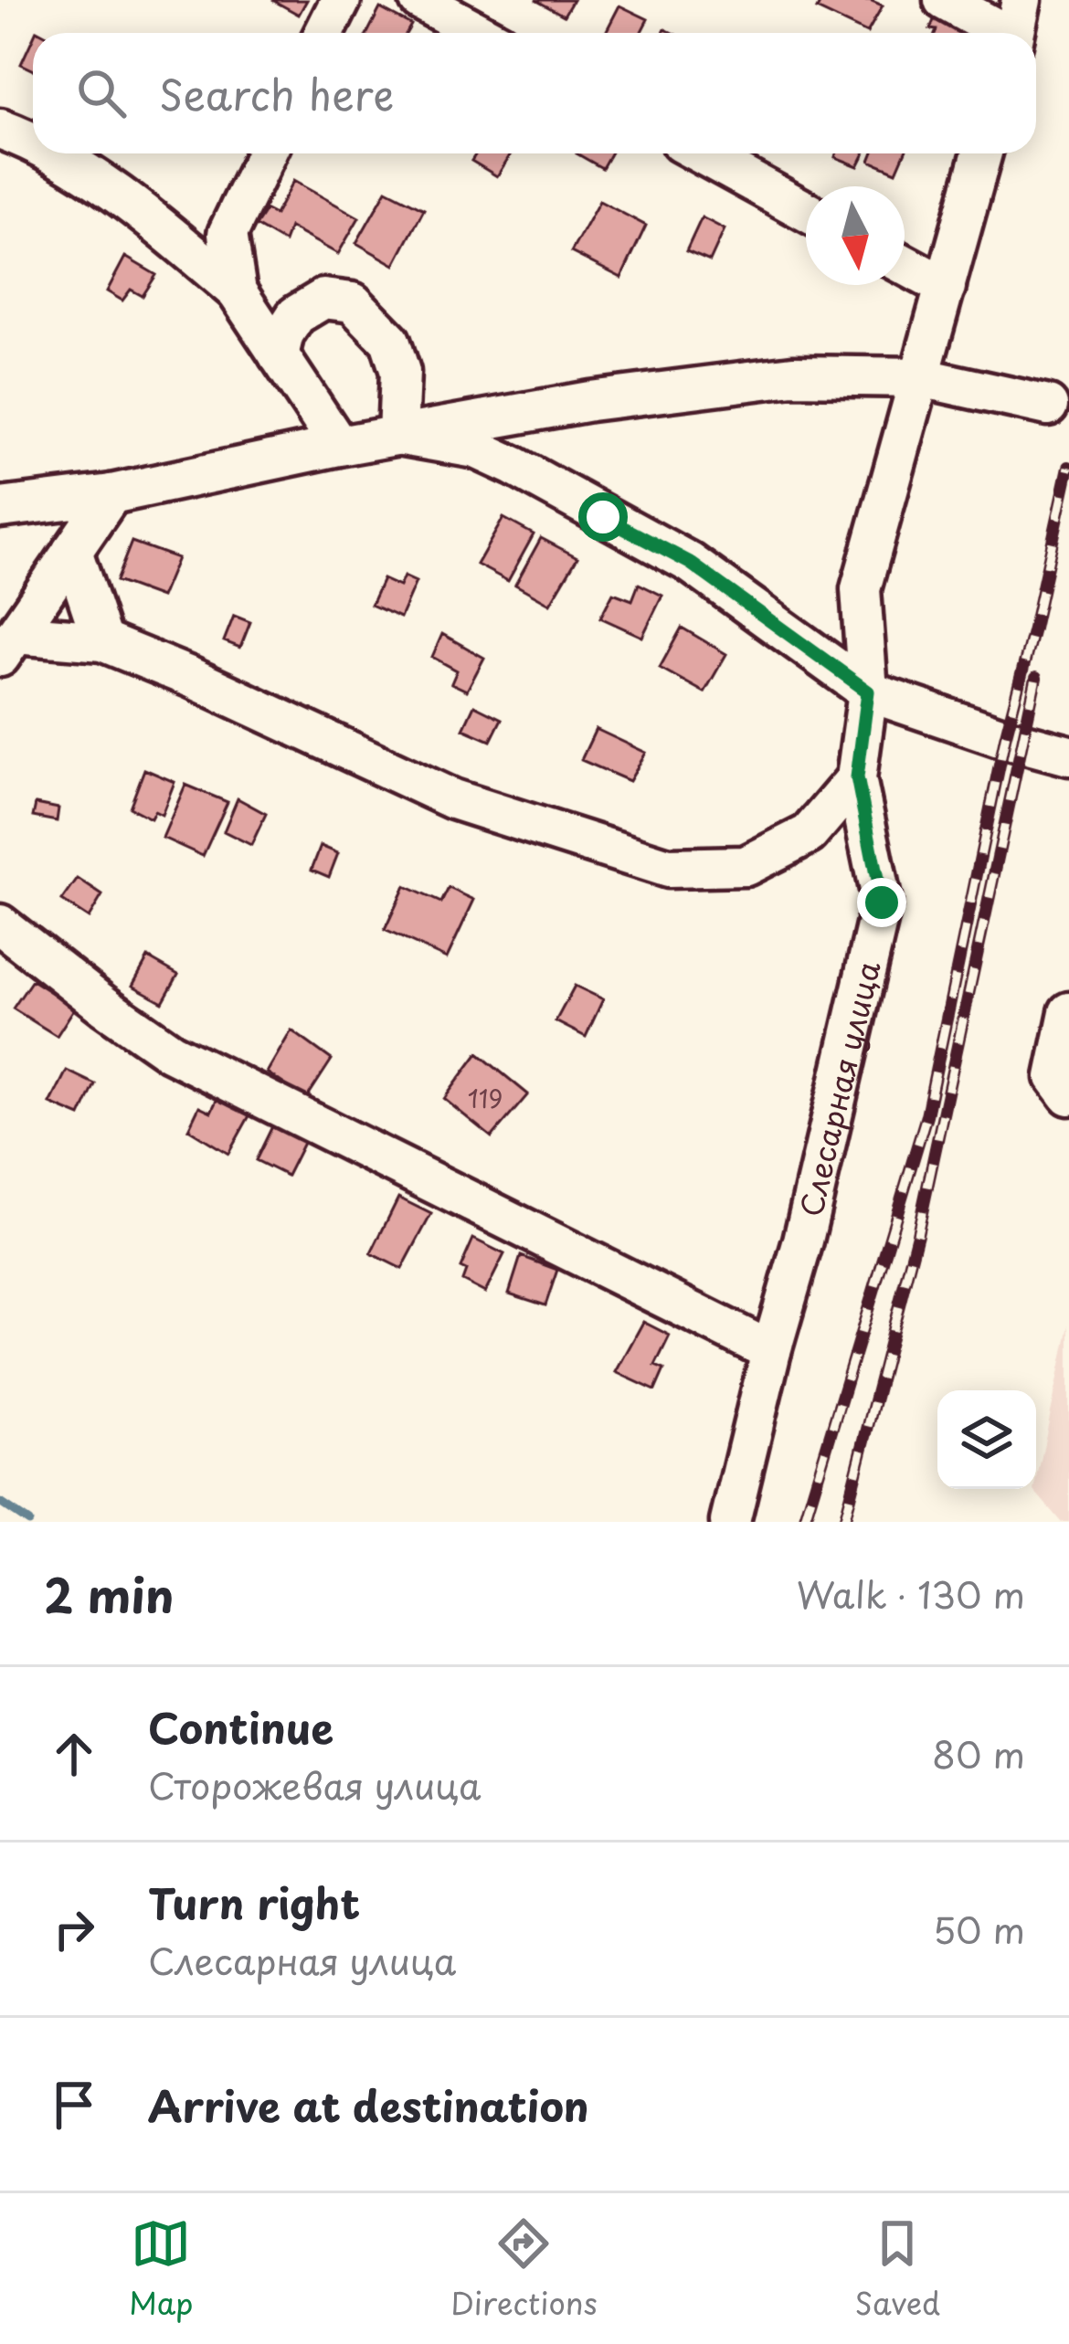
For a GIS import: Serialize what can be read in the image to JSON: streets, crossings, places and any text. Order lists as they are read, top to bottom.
{
  "streets": {
    "street": ["Слесарная улица"]
  },
  "house_numbers": ["119"],
  "north": "bottom",
  "page": {
    "search": "Search here",
    "heading": ["2 min", "Walk · 130 m"],
    "list": [
      ["Continue", "Сторожевая улица", "80 m"],
      ["Turn right", "Слесарная улица", "50 m"],
      "Arrive at destination"
    ],
    "nav": ["Map", "Directions", "Saved"]
  }
}
